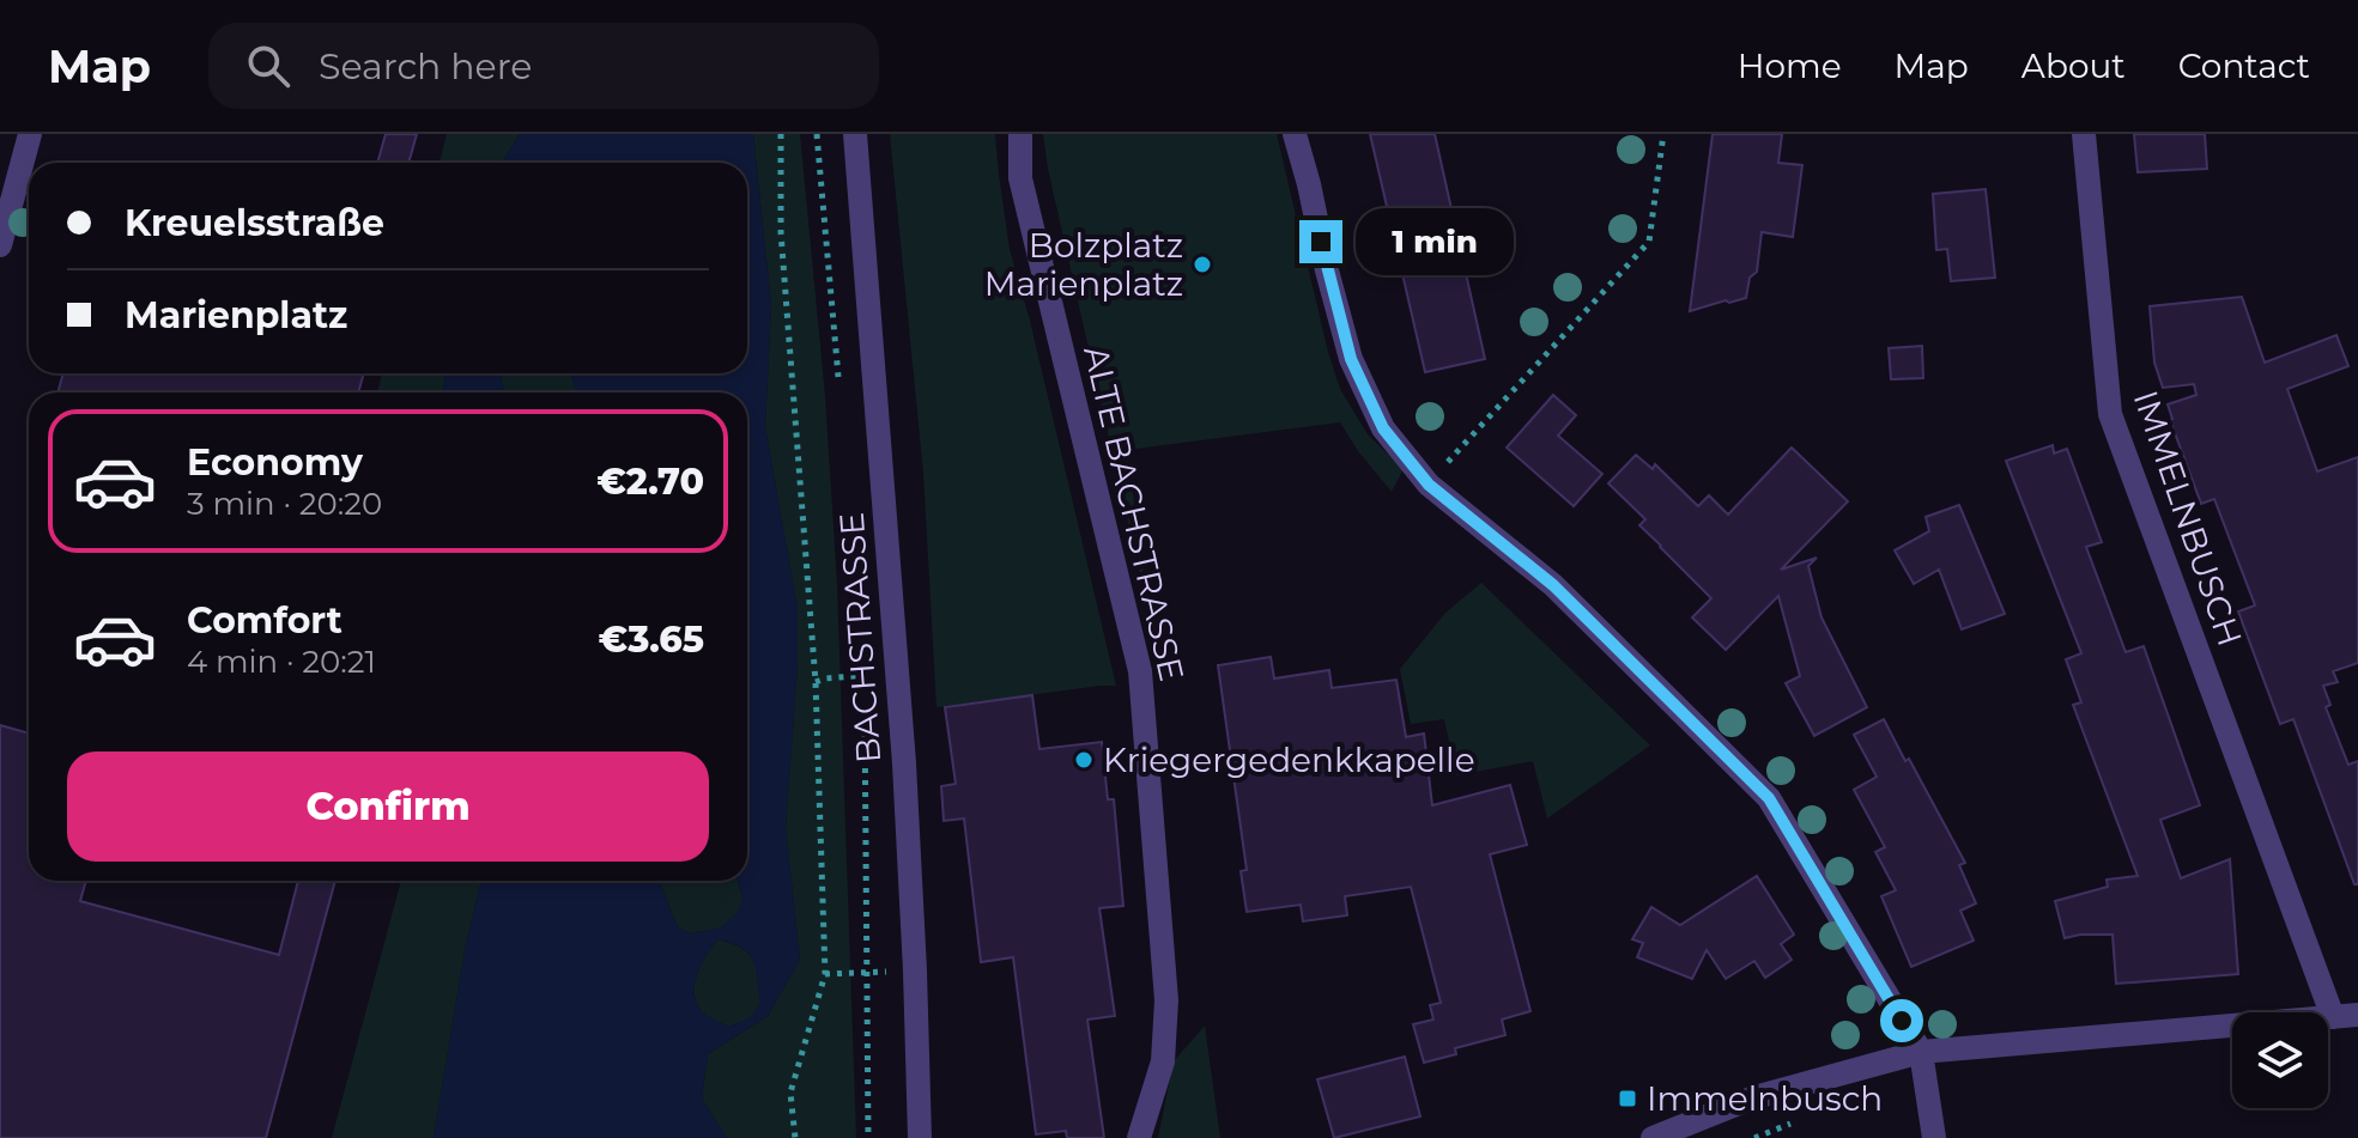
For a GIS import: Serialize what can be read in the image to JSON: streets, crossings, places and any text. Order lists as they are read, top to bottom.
{
  "streets": {
    "street": ["ALTE BACHSTRASSE", "IMMELNBUSCH", "BACHSTRASSE"]
  },
  "places": {
    "other": ["Bolzplatz Marienplatz", "Kriegergedenkkapelle"],
    "transit": ["Immelnbusch"]
  },
  "page": {
    "header": "Map",
    "search": "Search here",
    "nav": [
      "Home",
      "Map",
      "About",
      "Contact"
    ],
    "banner": ["Kreuelsstraße", "Marienplatz"],
    "bubble": "1 min",
    "list": [
      {
        "name": "Economy",
        "note": "3 min · 20:20",
        "value": "€2.70"
      },
      {
        "name": "Comfort",
        "note": "4 min · 20:21",
        "value": "€3.65"
      }
    ],
    "buttons": "Confirm"
  }
}
